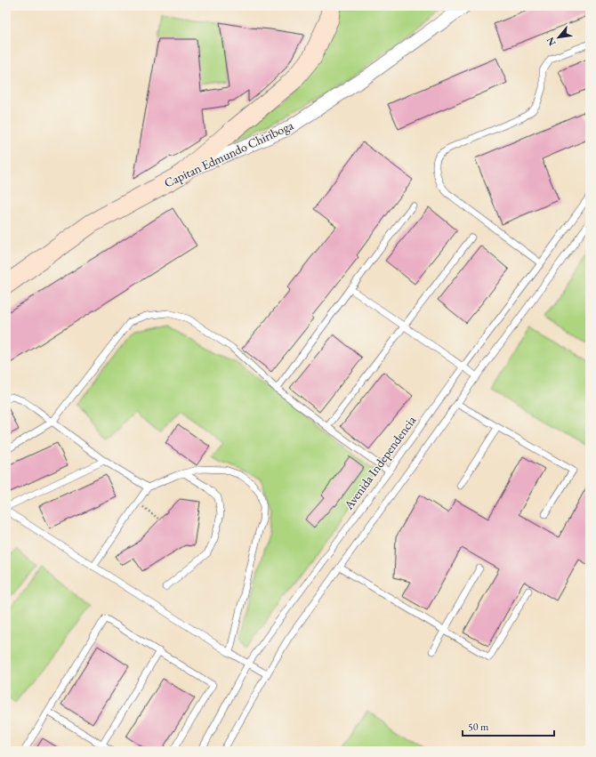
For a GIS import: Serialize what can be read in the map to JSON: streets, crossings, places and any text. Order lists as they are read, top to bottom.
{
  "streets": {
    "street": ["Capitan Edmundo Chiriboga"],
    "lane": ["Avenida Independencia"]
  },
  "scale_bar": "50 m",
  "north": "bottom left"
}
